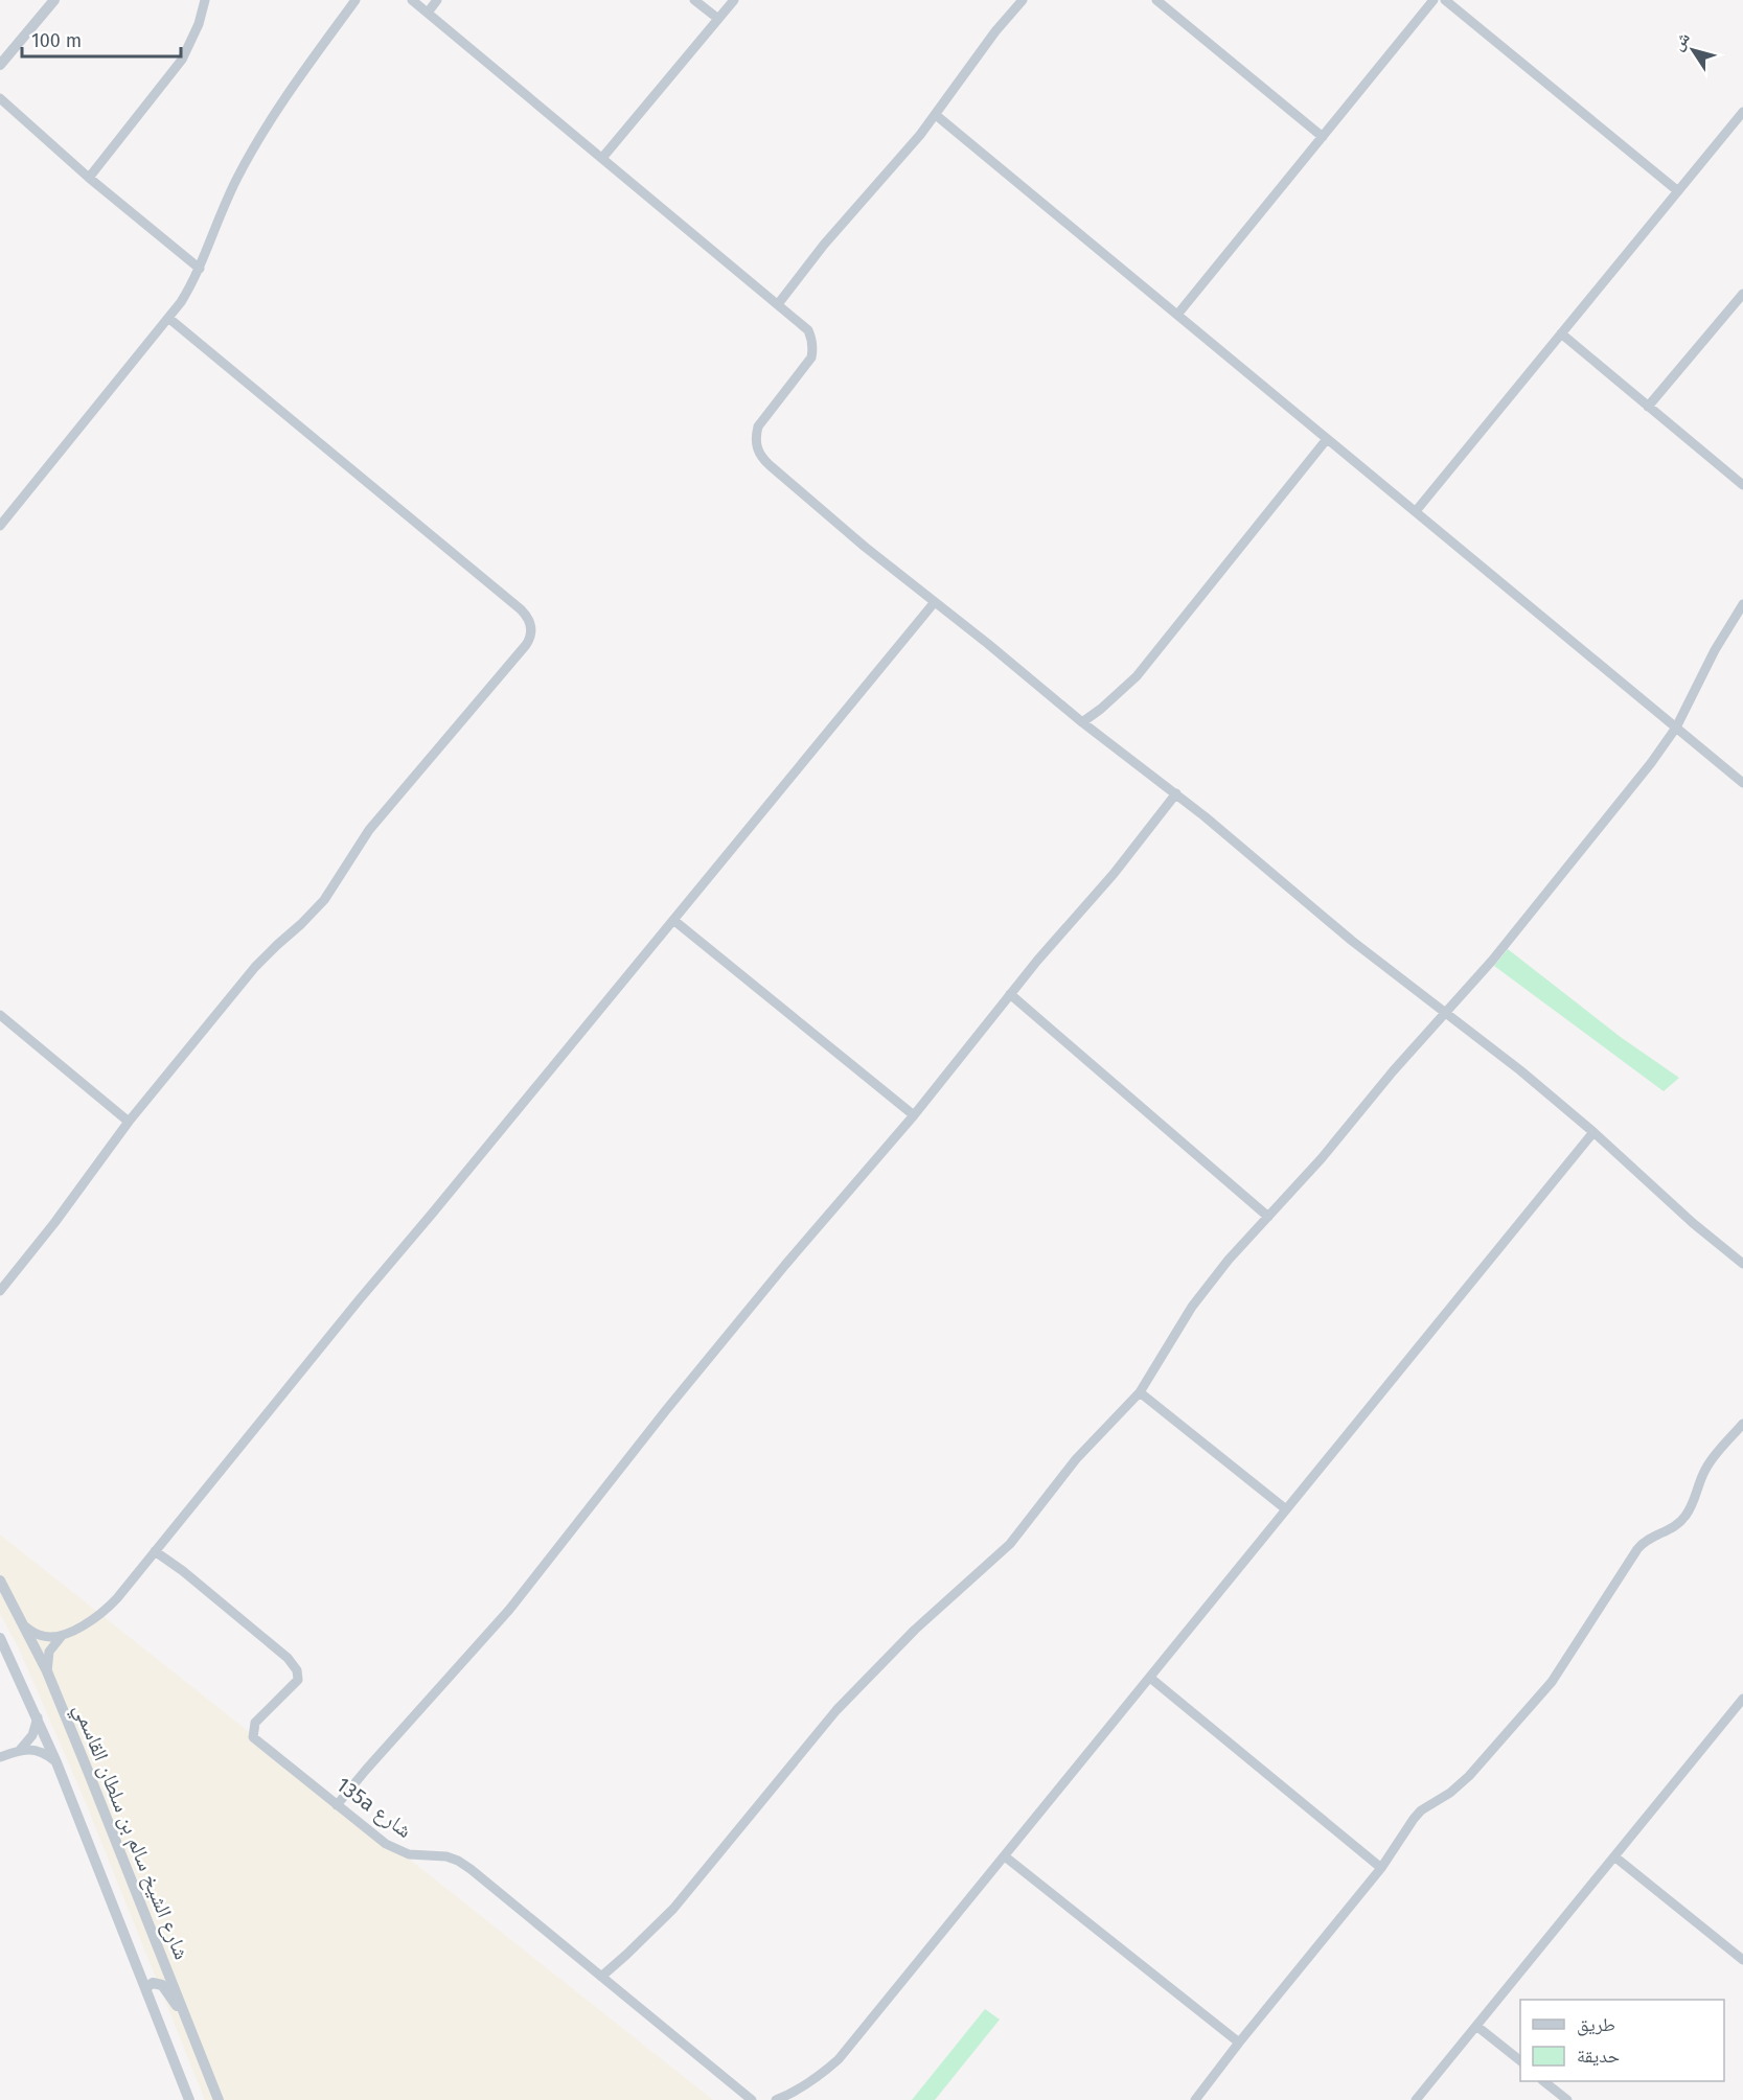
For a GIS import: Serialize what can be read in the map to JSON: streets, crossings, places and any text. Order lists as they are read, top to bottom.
{
  "streets": {
    "street": ["135a شارع", "شارع الشيخ سالم بن سلطان القاسمي"]
  },
  "legend": ["طريق", "حديقة"],
  "scale_bar": "100 m",
  "north": "top left"
}
